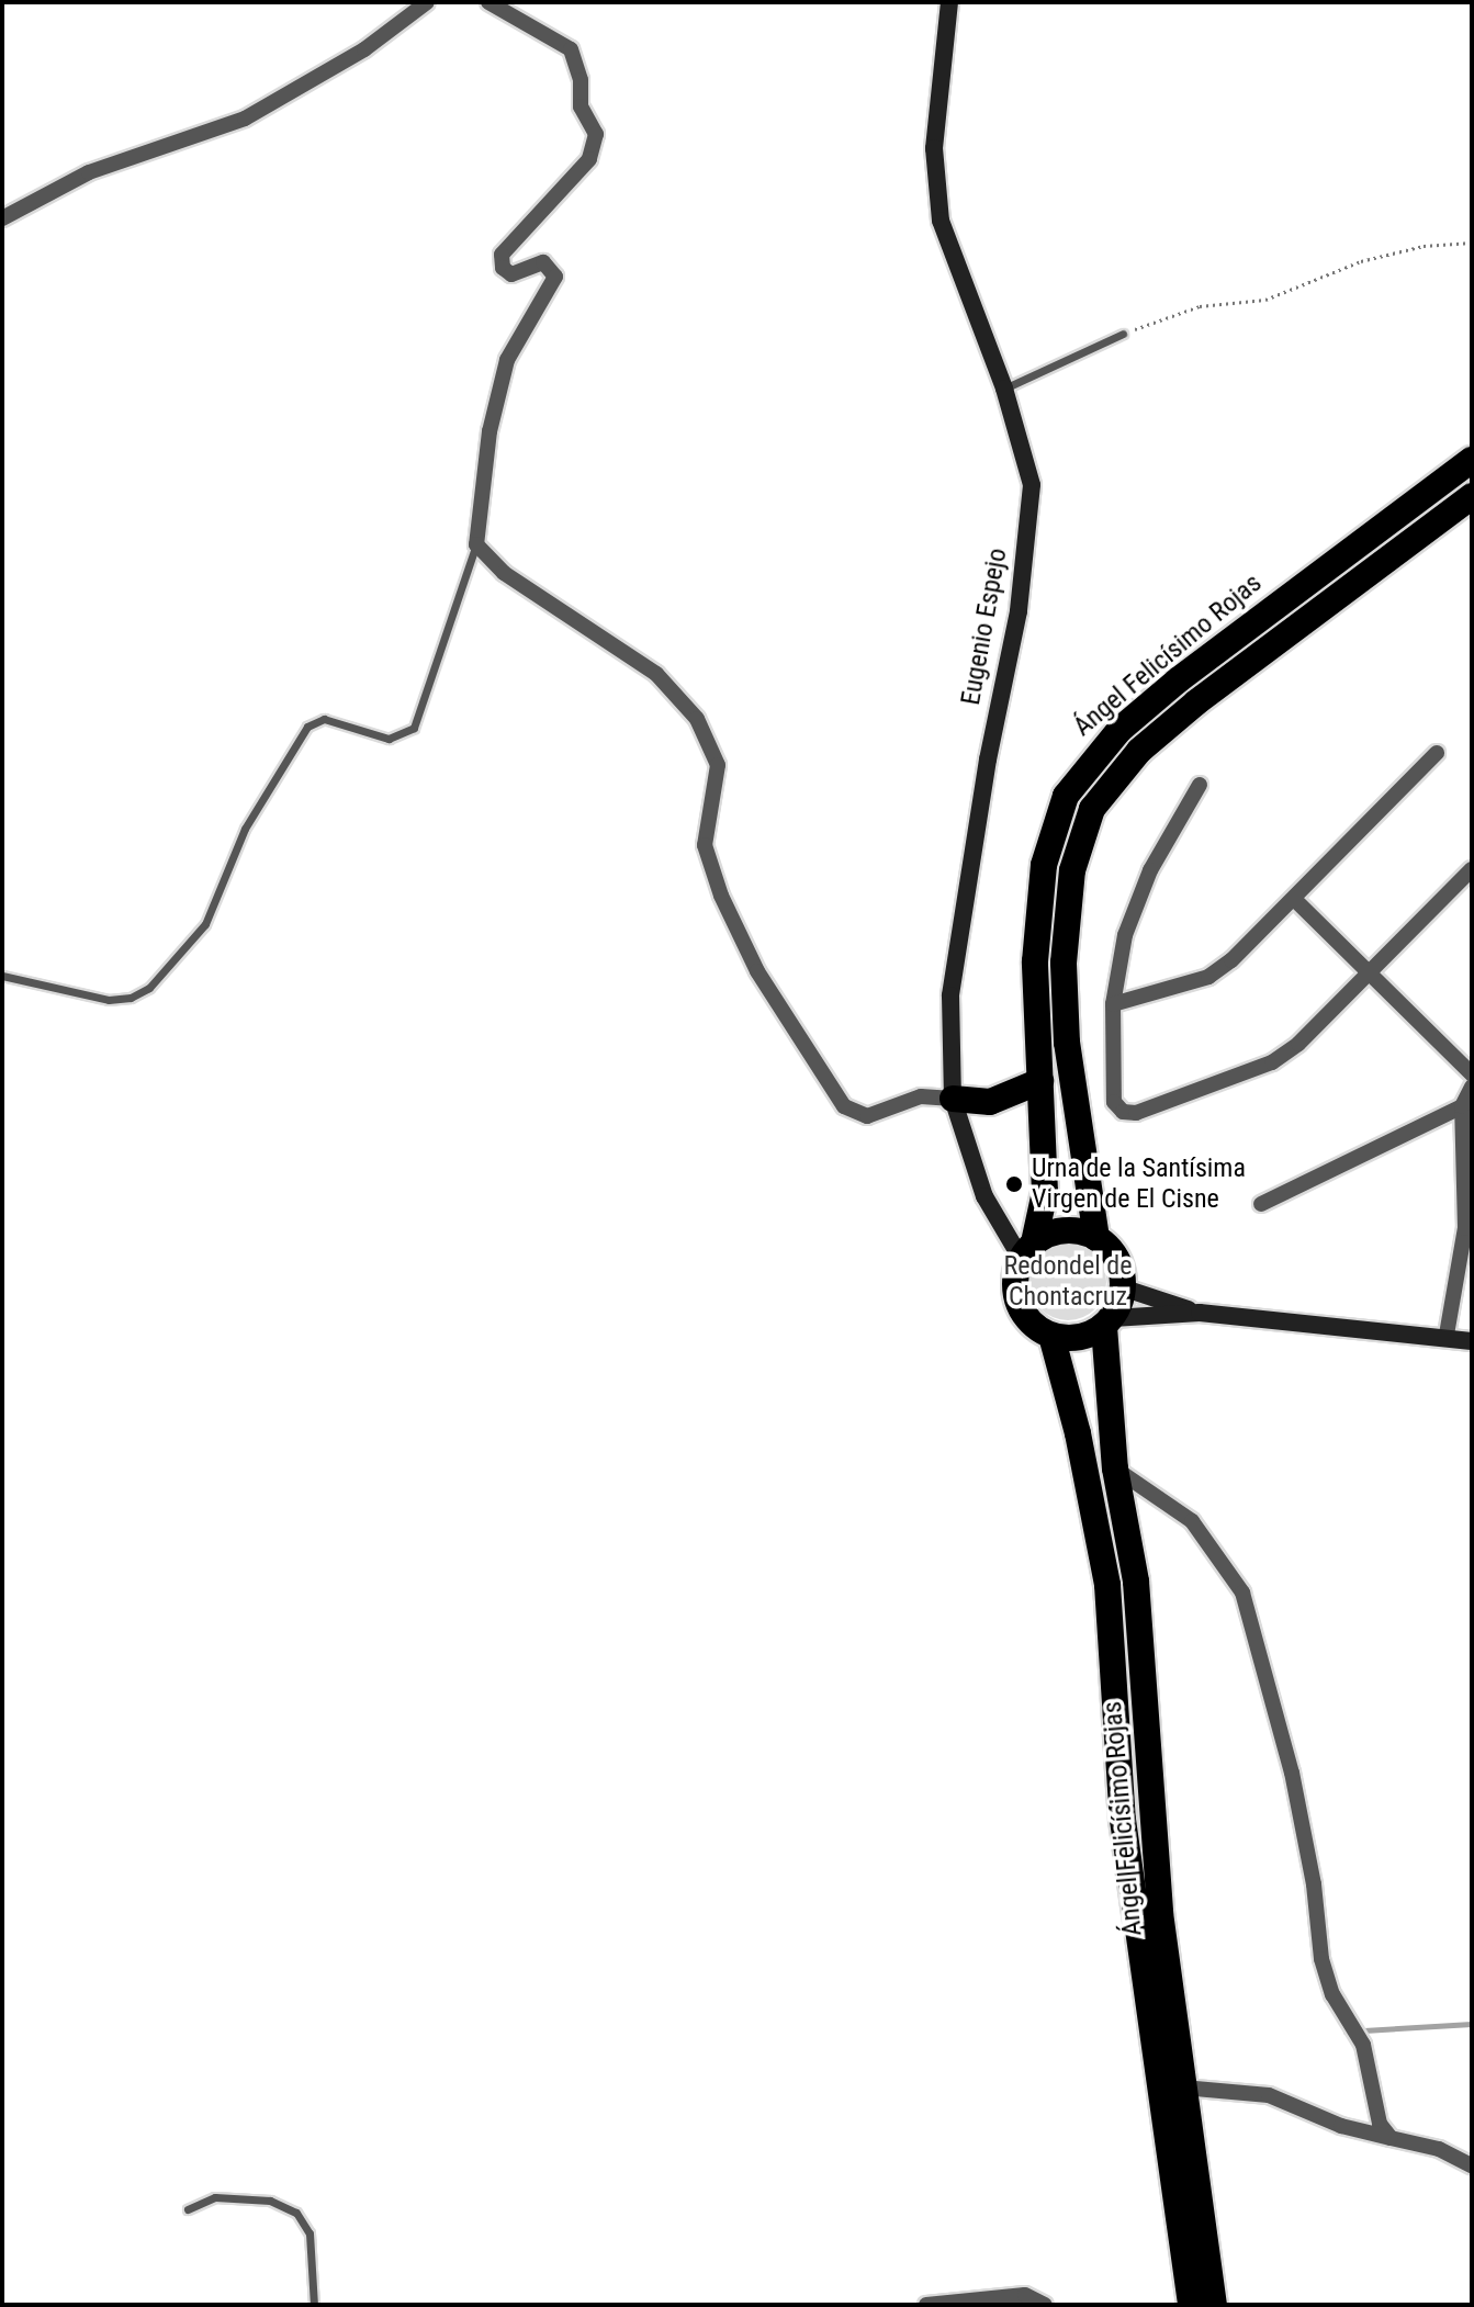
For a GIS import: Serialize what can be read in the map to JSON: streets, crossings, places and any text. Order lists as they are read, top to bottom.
{
  "streets": {
    "highway": ["Ángel Felicísimo Rojas"],
    "main road": ["Eugenio Espejo"]
  },
  "crossings": [
    ["Eugenio Espejo", "Ángel Felicísimo Rojas"]
  ],
  "parks": ["Redondel de Chontacruz"],
  "places": ["Urna de la Santísima Virgen de El Cisne"]
}
